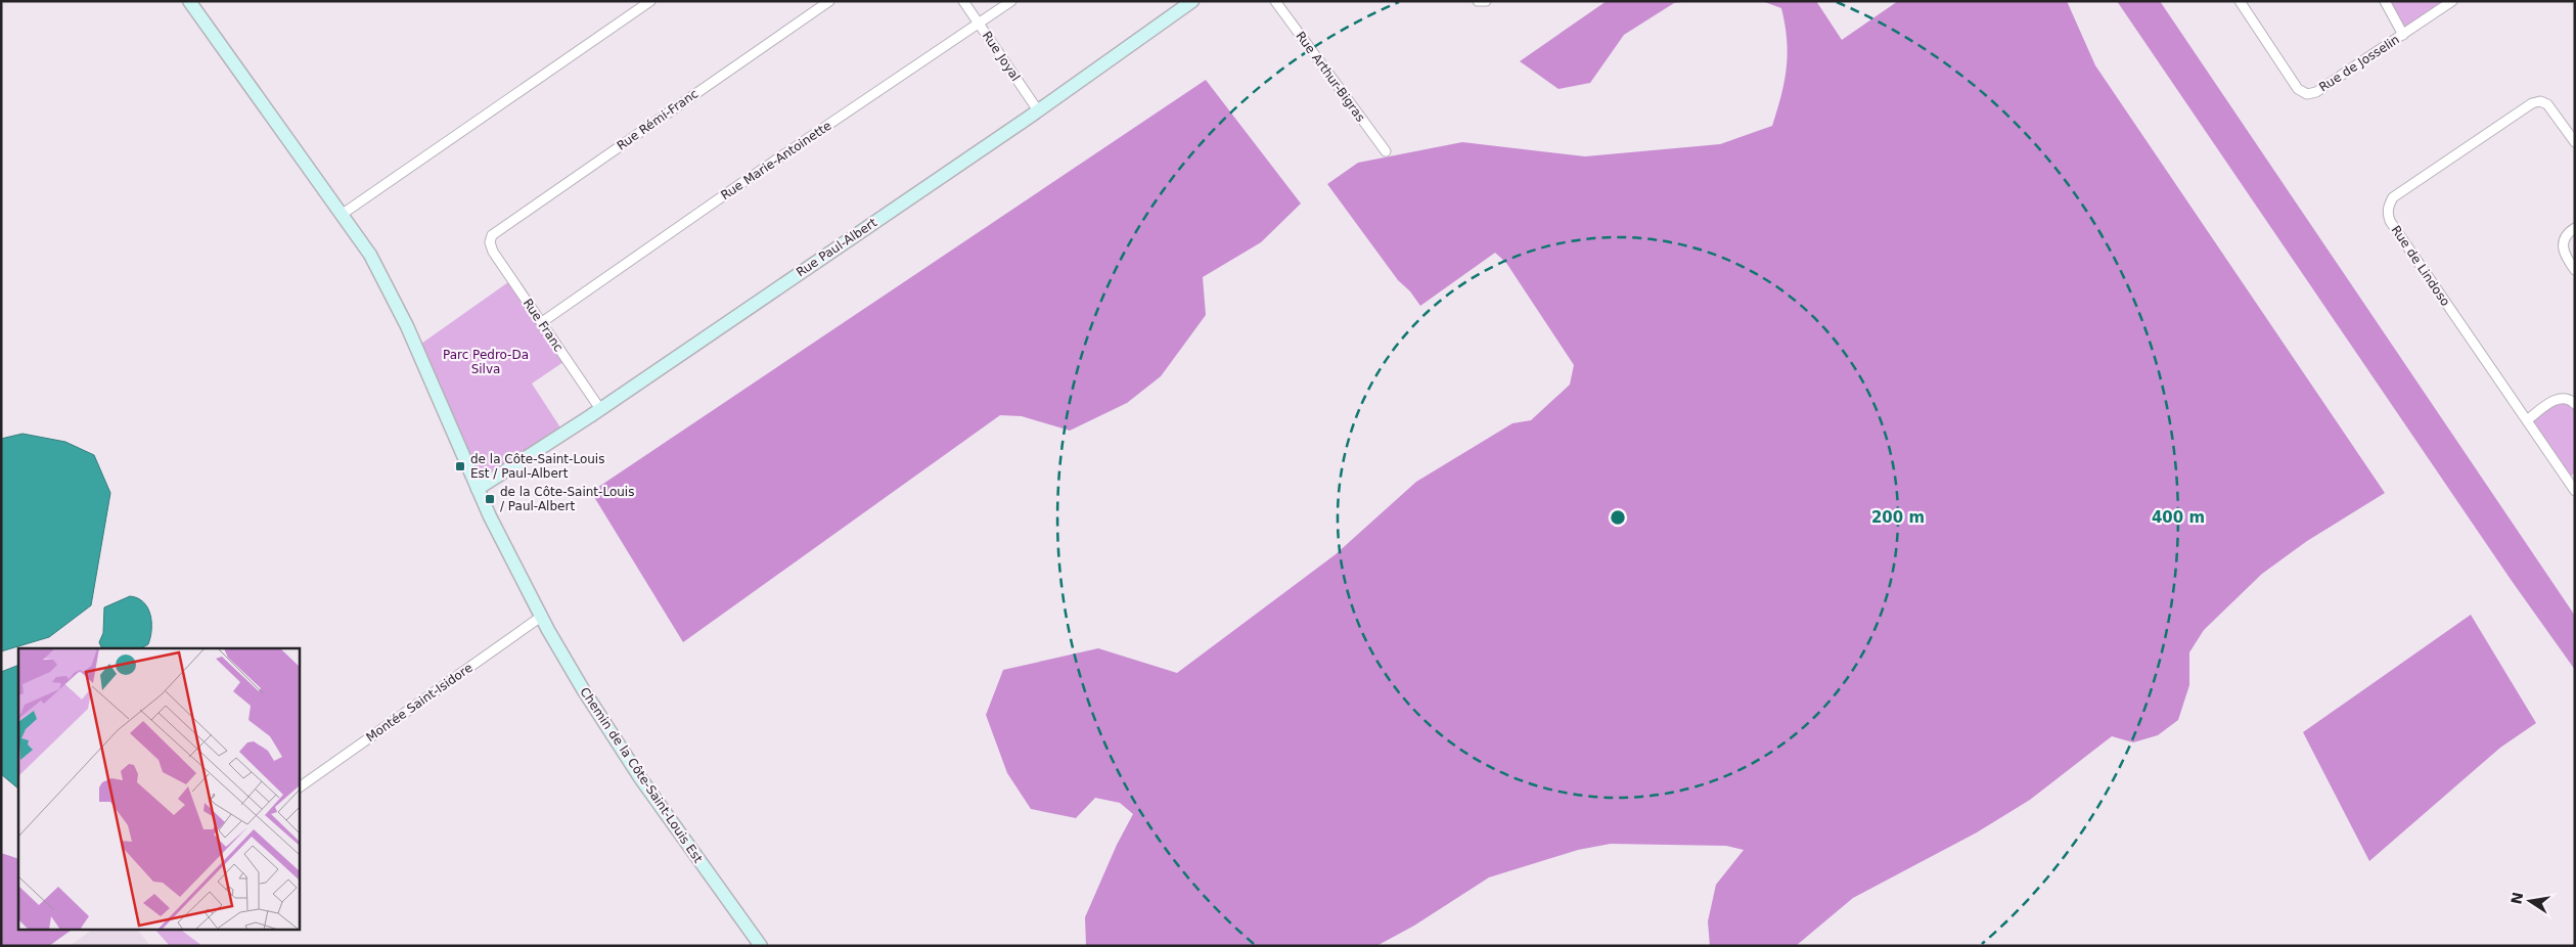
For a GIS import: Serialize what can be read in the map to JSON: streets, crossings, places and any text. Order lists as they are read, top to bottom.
{
  "streets": {
    "street": [
      "Rue Joyal",
      "Rue de Josselin",
      "Rue Arthur-Bigras",
      "Rue Rémi-Franc",
      "Rue Marie-Antoinette",
      "Rue Paul-Albert",
      "Rue de Lindoso",
      "Rue Franc",
      "Montée Saint-Isidore",
      "Chemin de la Côte-Saint-Louis Est"
    ]
  },
  "crossings": [
    ["Rue Joyal", "Rue Marie-Antoinette"],
    ["Rue Joyal", "Rue Paul-Albert"],
    ["Rue Rémi-Franc", "Rue Franc"],
    ["Rue Marie-Antoinette", "Rue Franc"],
    ["Rue Paul-Albert", "Rue Franc"],
    ["Rue Paul-Albert", "Chemin de la Côte-Saint-Louis Est"],
    ["Montée Saint-Isidore", "Chemin de la Côte-Saint-Louis Est"]
  ],
  "parks": ["Parc Pedro-Da Silva"],
  "places": {
    "transit": ["de la Côte-Saint-Louis Est / Paul-Albert", "de la Côte-Saint-Louis / Paul-Albert"]
  },
  "north": "left",
  "rings": ["200 m", "400 m"]
}
